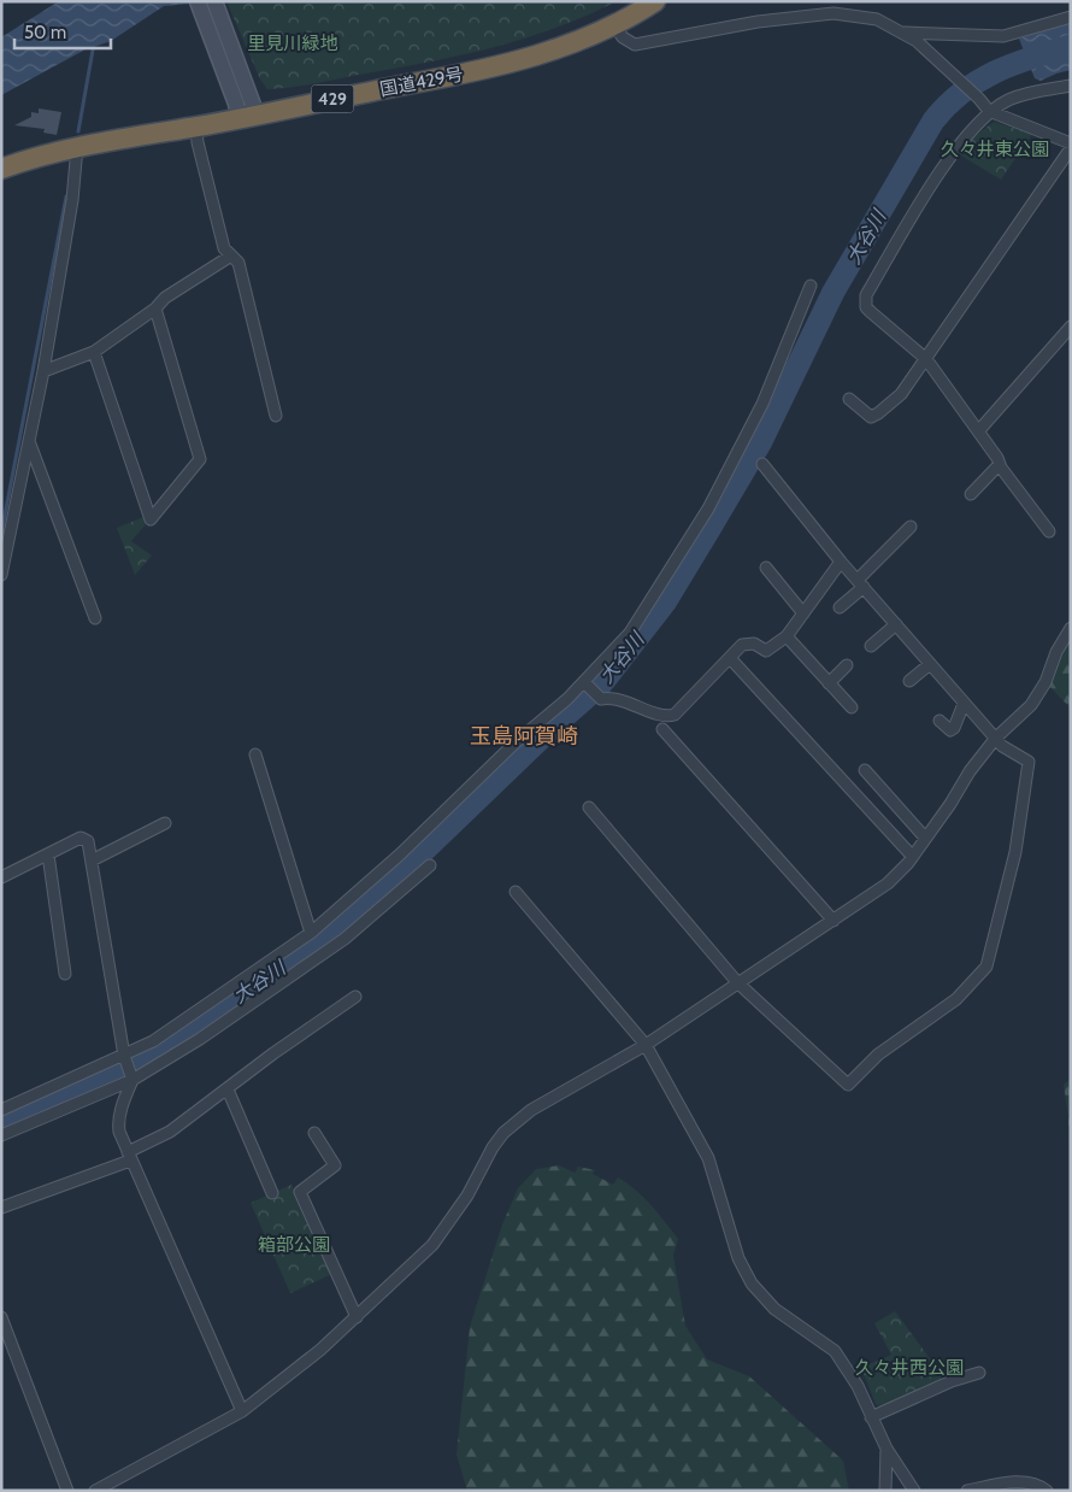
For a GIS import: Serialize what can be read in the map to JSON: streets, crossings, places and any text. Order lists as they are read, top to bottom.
{
  "streets": {
    "highway": ["国道429号", "429"]
  },
  "districts": ["玉島阿賀崎"],
  "water": ["大谷川"],
  "parks": [
    "里見川緑地",
    "久々井東公園",
    "箱部公園",
    "久々井西公園"
  ],
  "scale_bar": "50 m"
}
